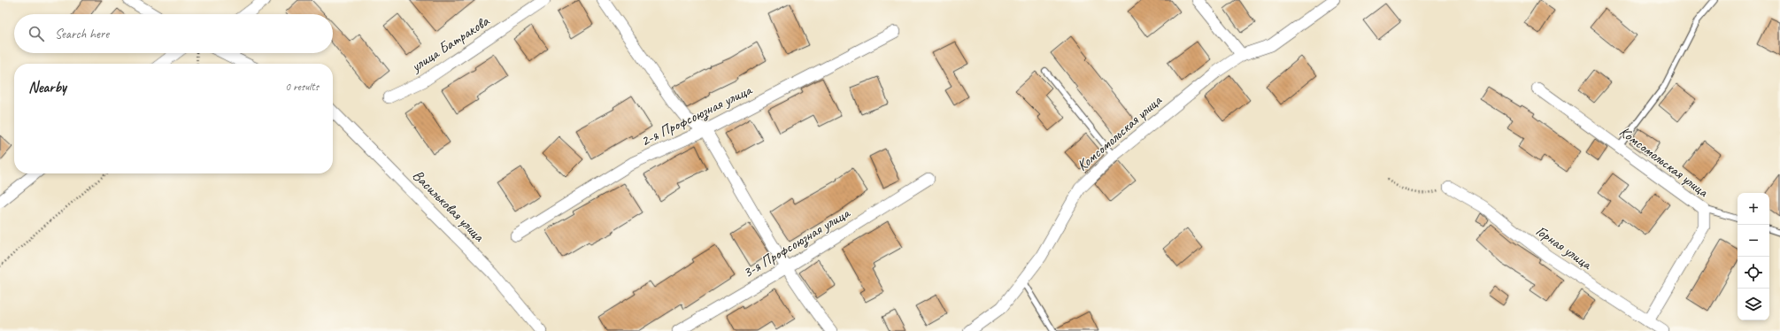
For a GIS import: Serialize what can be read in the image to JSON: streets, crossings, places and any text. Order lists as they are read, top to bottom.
{
  "streets": {
    "street": [
      "улица Батракова",
      "2-я Профсоюзная улица",
      "Комсомольская улица",
      "Васильковая улица",
      "3-я Профсоюзная улица",
      "Горная улица"
    ]
  },
  "crossings": [
    ["Комсомольская улица", "Горная улица"]
  ],
  "page": {
    "search": "Search here",
    "heading": ["Nearby", "0 results"],
    "map_buttons": ["+", "−"]
  }
}
